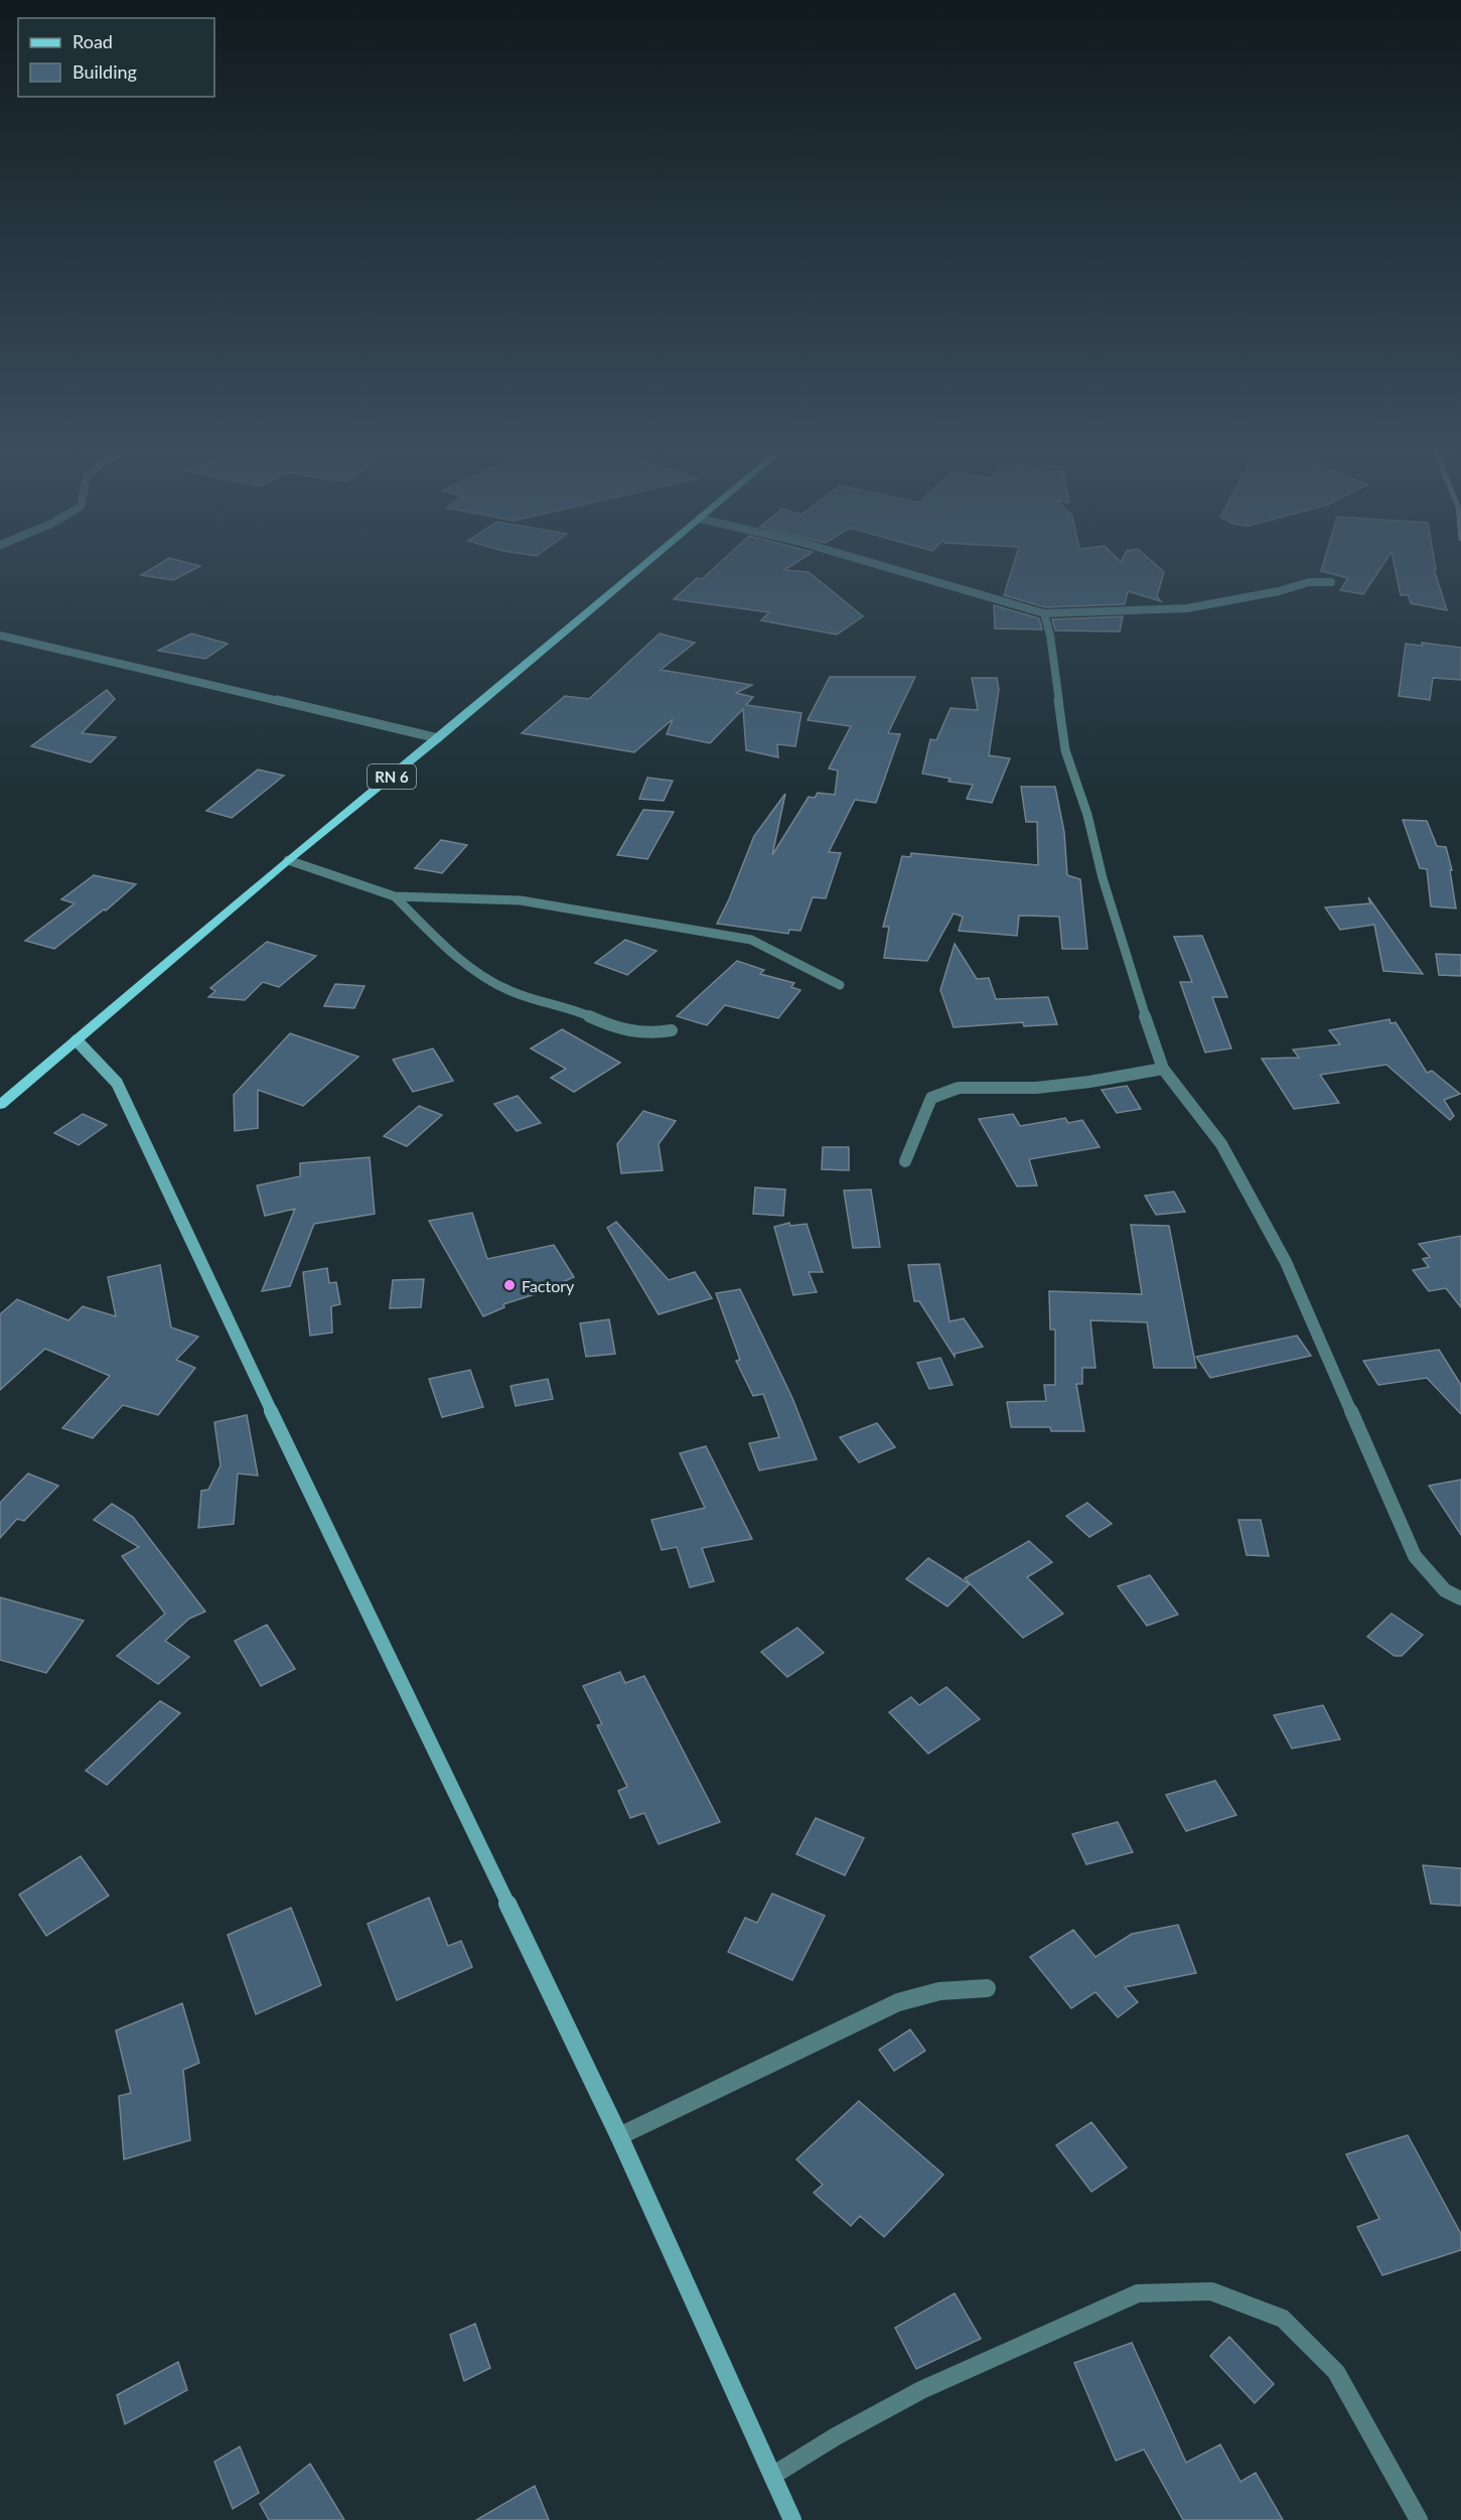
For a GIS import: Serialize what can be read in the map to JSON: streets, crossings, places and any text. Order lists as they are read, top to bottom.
{
  "streets": {
    "main road": ["RN 6"]
  },
  "places": ["Factory"],
  "legend": ["Road", "Building"]
}
